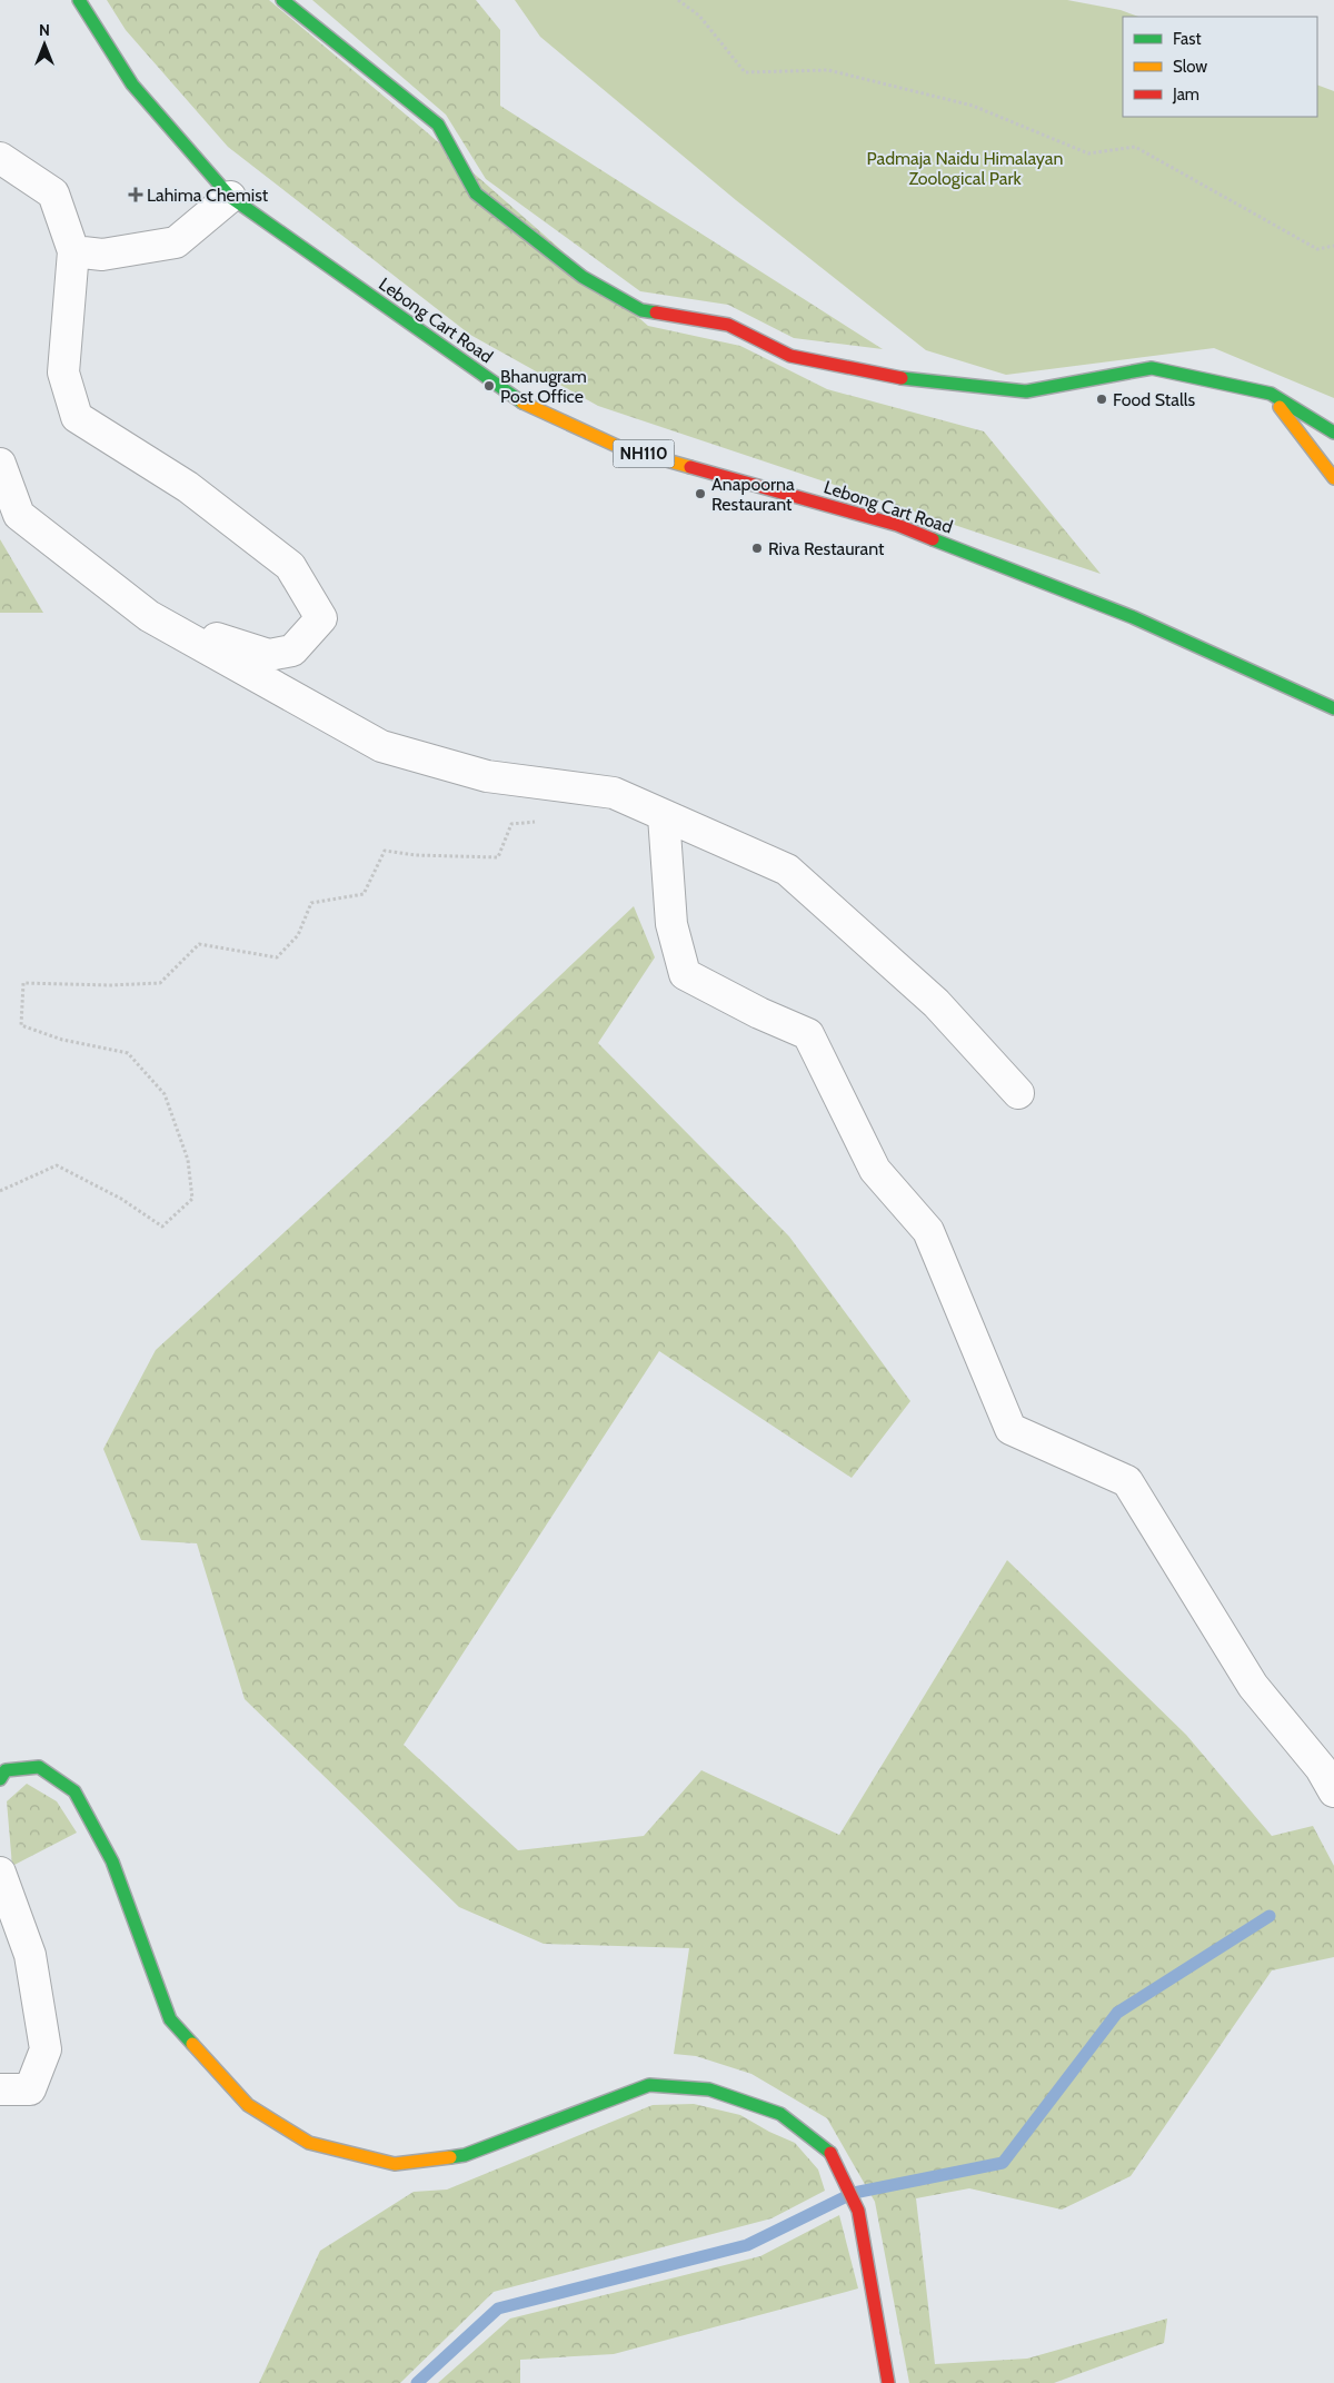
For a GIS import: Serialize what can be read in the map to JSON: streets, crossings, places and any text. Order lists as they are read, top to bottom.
{
  "streets": {
    "main road": ["Lebong Cart Road", "NH110"]
  },
  "parks": ["Padmaja Naidu Himalayan Zoological Park"],
  "places": {
    "health": ["Lahima Chemist"],
    "other": [
      "Bhanugram Post Office",
      "Food Stalls",
      "Anapoorna Restaurant",
      "Riva Restaurant"
    ]
  },
  "legend": ["Fast", "Slow", "Jam"],
  "north": "top"
}
